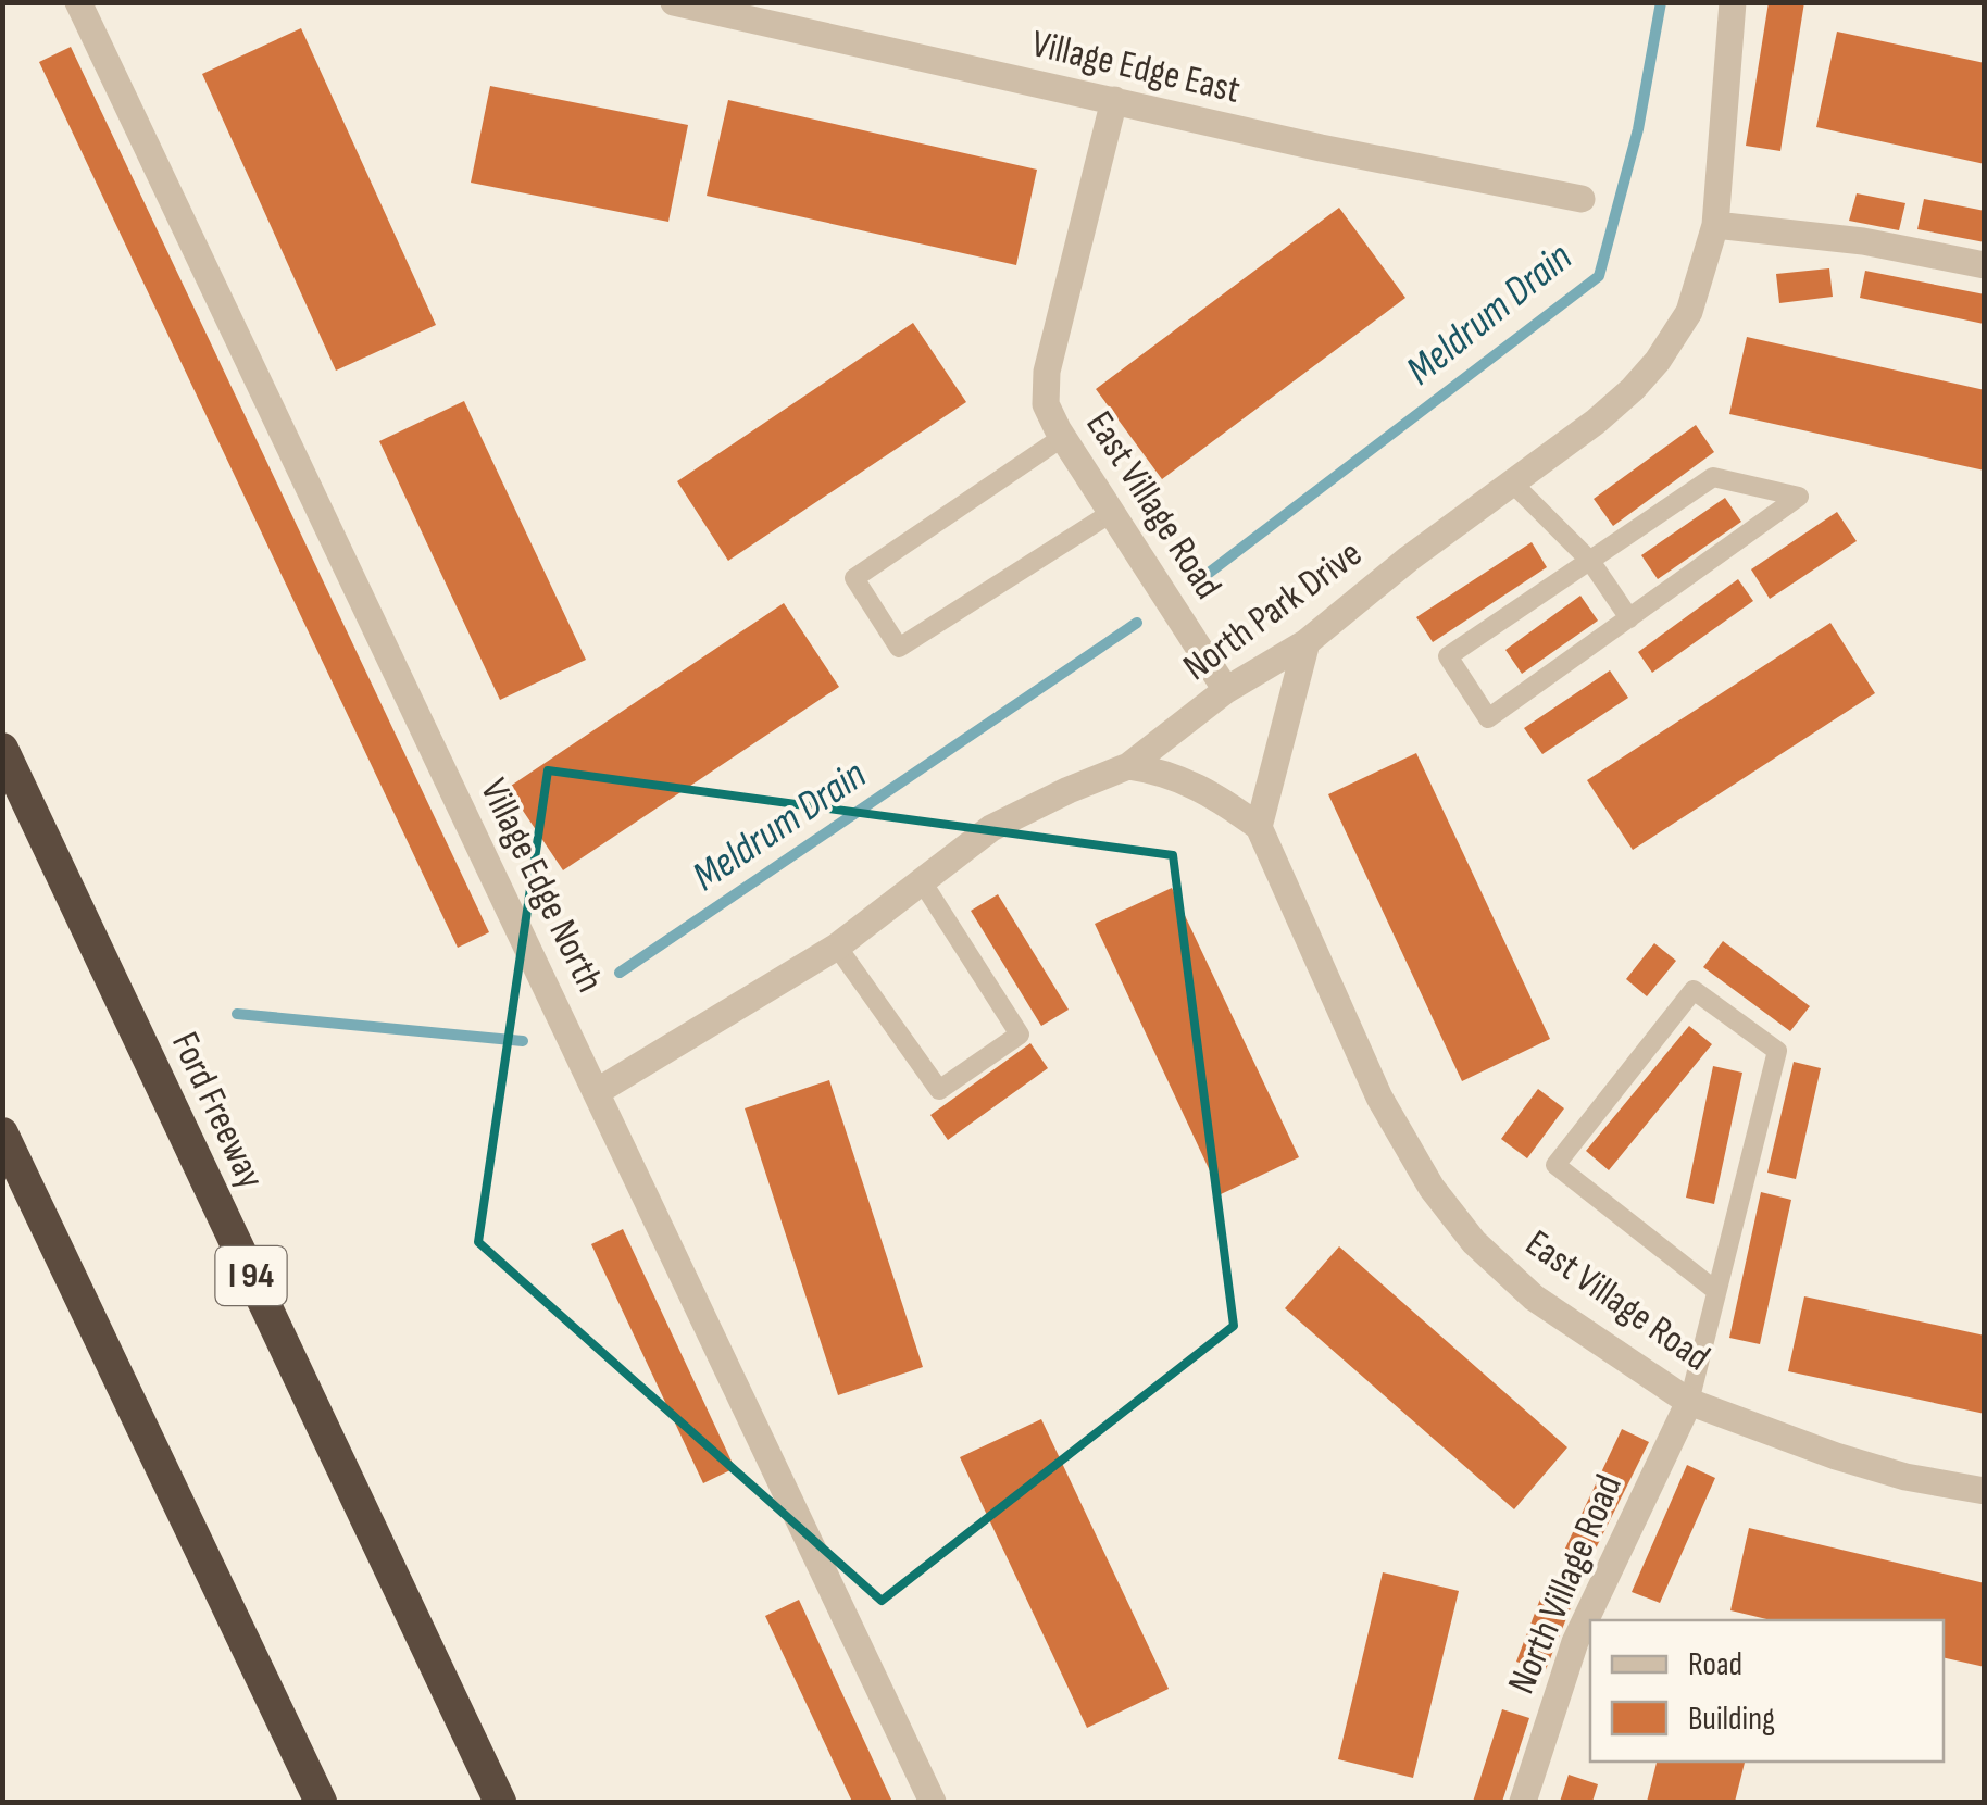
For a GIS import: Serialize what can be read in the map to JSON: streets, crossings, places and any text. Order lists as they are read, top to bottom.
{
  "streets": {
    "highway": ["Ford Freeway", "I 94"],
    "street": [
      "Village Edge East",
      "East Village Road",
      "North Park Drive",
      "Village Edge North",
      "North Village Road"
    ]
  },
  "crossings": [
    ["Village Edge East", "East Village Road"],
    ["East Village Road", "North Park Drive"],
    ["East Village Road", "North Village Road"],
    ["North Park Drive", "Village Edge North"]
  ],
  "water": ["Meldrum Drain"],
  "legend": ["Road", "Building"]
}
